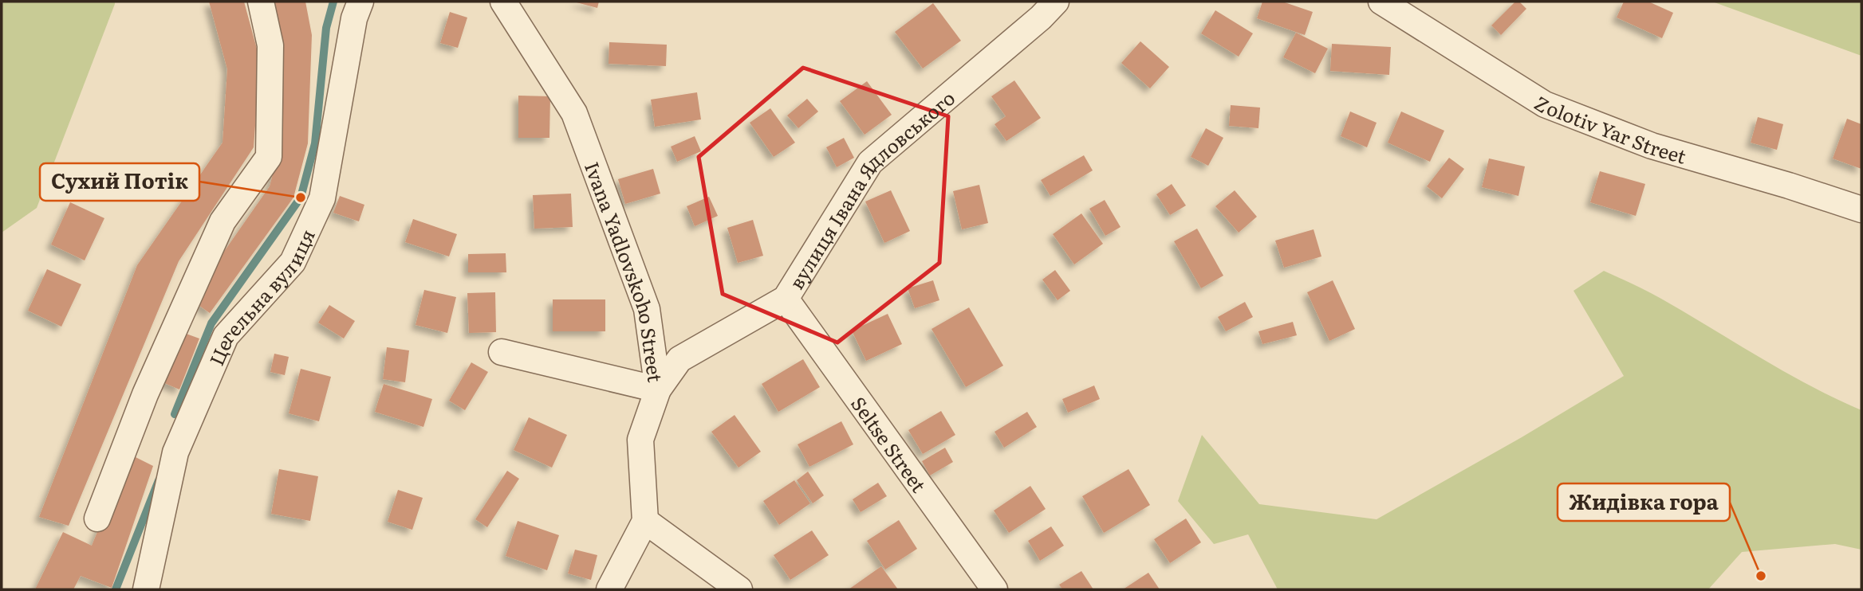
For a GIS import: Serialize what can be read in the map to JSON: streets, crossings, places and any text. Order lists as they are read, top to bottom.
{
  "streets": {
    "street": [
      "Zolotiv Yar Street",
      "вулиця Івана Ядловського",
      "Ivana Yadlovskoho Street",
      "Цегельна вулиця",
      "Seltse Street"
    ]
  },
  "crossings": [
    ["вулиця Івана Ядловського", "Ivana Yadlovskoho Street"],
    ["вулиця Івана Ядловського", "Seltse Street"]
  ],
  "places": ["Сухий Потік", "Жидівка гора"]
}
